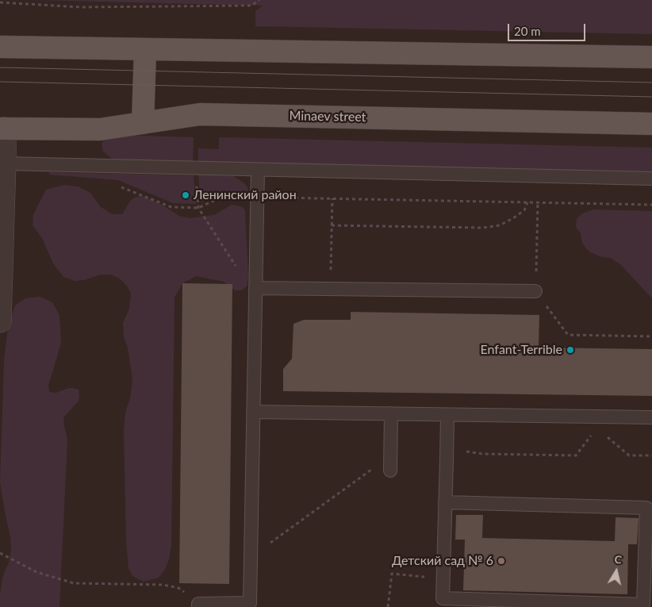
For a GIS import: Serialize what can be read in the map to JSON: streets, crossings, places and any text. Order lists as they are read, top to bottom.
{
  "streets": {
    "main road": ["Minaev street"]
  },
  "places": ["Ленинский район", "Enfant-Terrible", "Детский сад № 6"],
  "scale_bar": "20 m",
  "north": "top"
}
